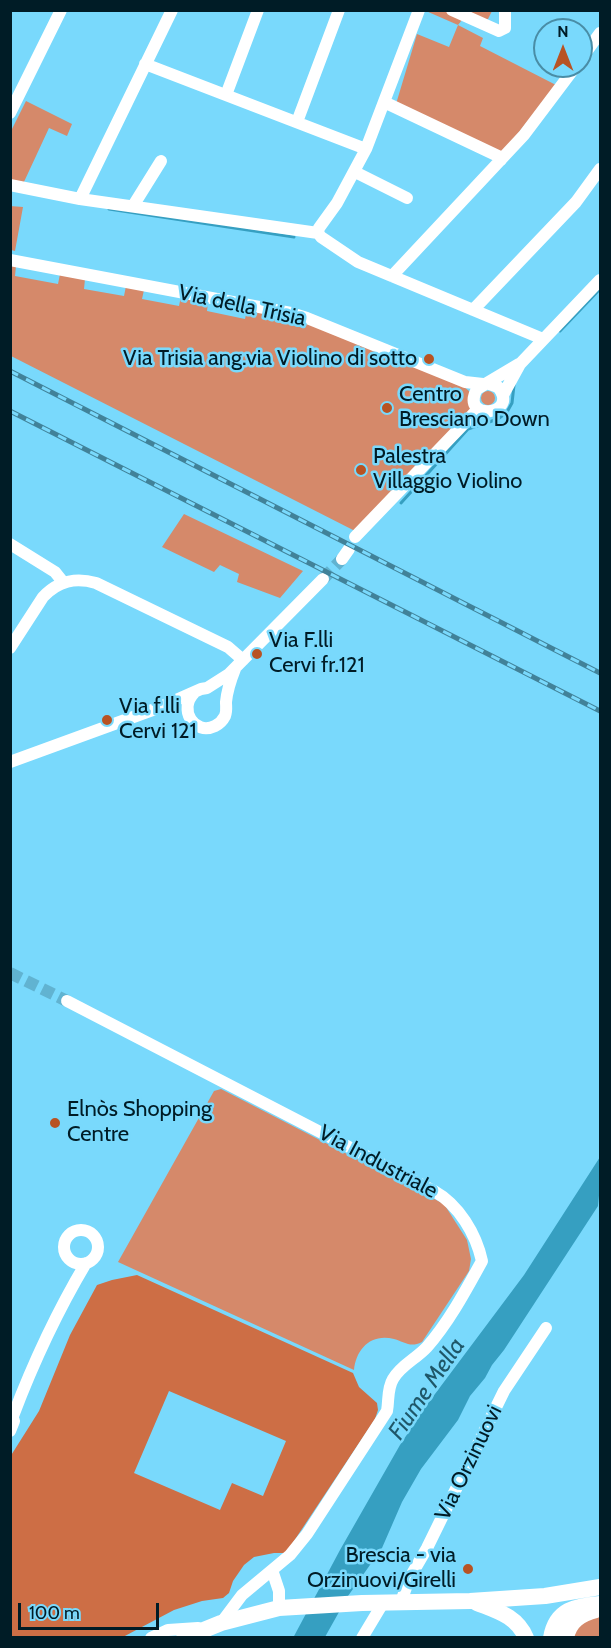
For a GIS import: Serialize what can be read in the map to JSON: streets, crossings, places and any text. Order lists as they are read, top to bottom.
{
  "streets": {
    "street": ["Via della Trisia", "Via Industriale", "Via Orzinuovi"]
  },
  "water": ["Fiume Mella"],
  "places": [
    "Via Trisia ang.via Violino di sotto",
    "Centro Bresciano Down",
    "Palestra Villaggio Violino",
    "Via F.lli Cervi fr.121",
    "Via f.lli Cervi 121",
    "Elnòs Shopping Centre",
    "Brescia - via Orzinuovi/Girelli"
  ],
  "scale_bar": "100 m",
  "north": "top"
}
